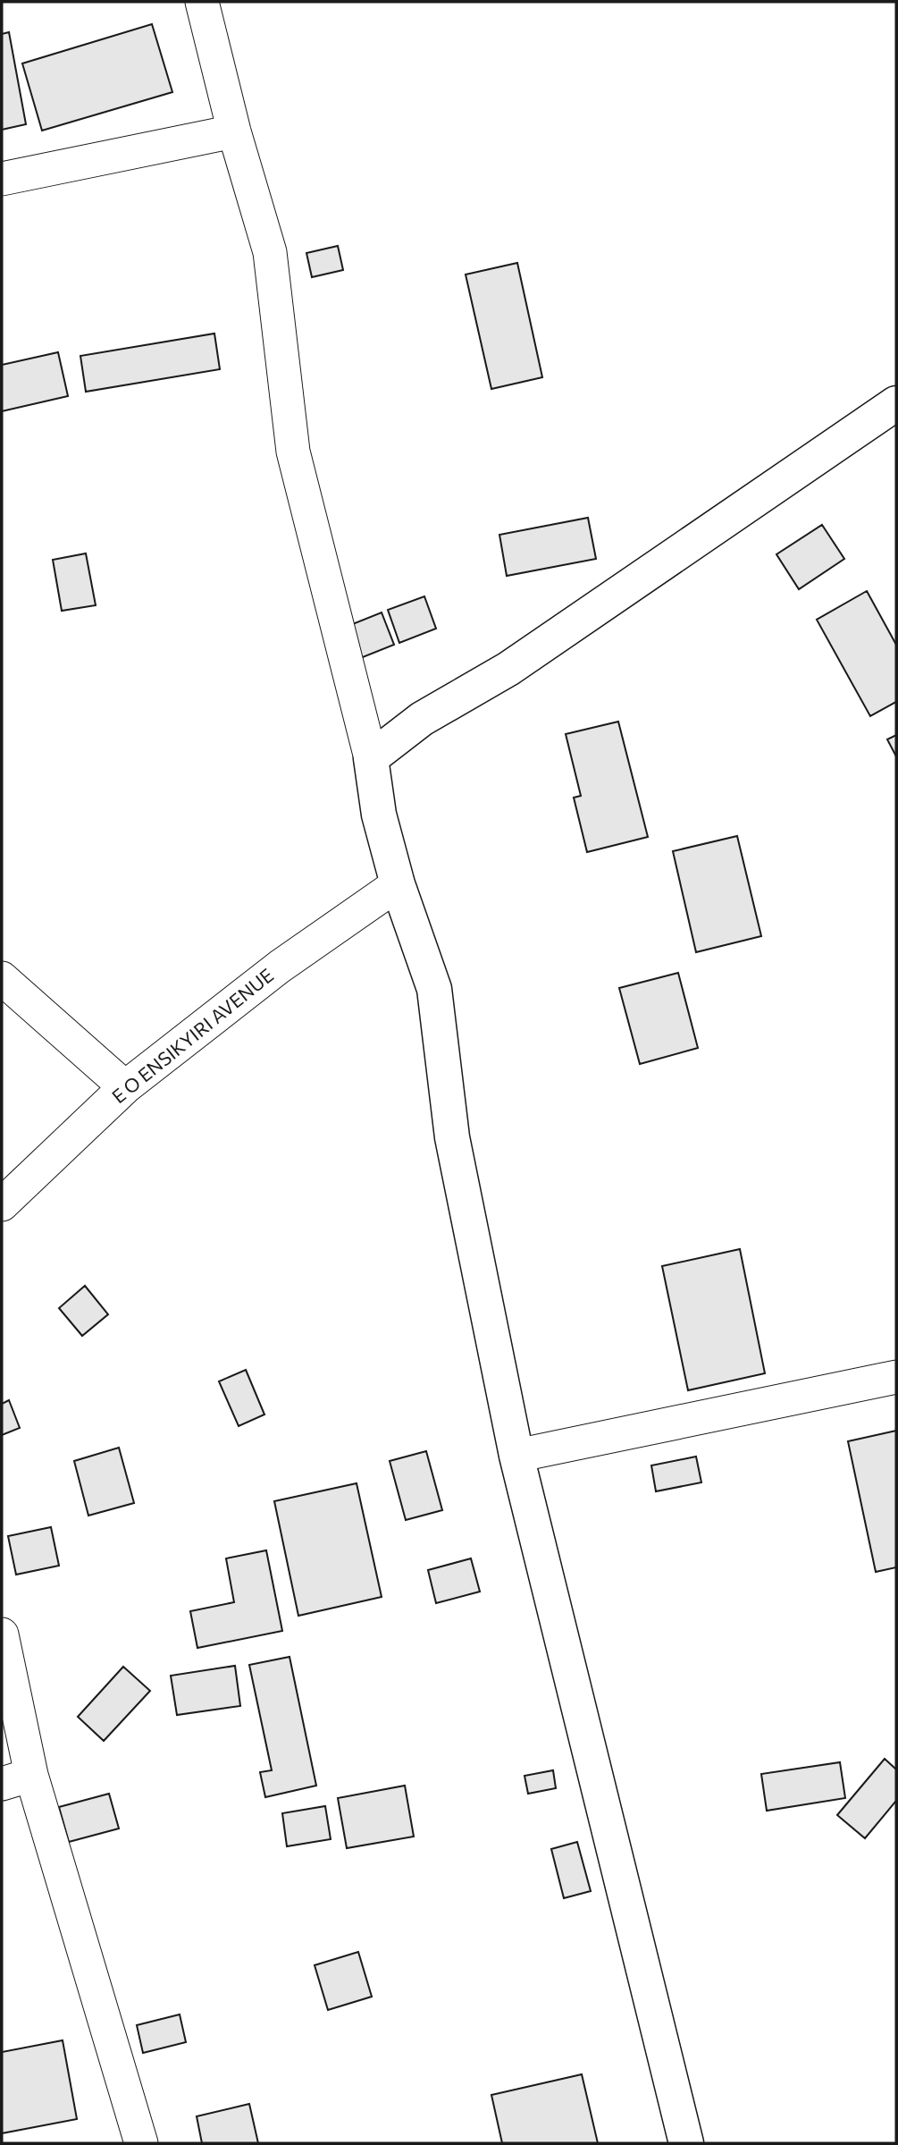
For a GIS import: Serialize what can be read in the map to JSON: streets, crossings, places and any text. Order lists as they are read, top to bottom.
{
  "streets": {
    "street": ["E O ENSIKYIRI AVENUE"]
  }
}
